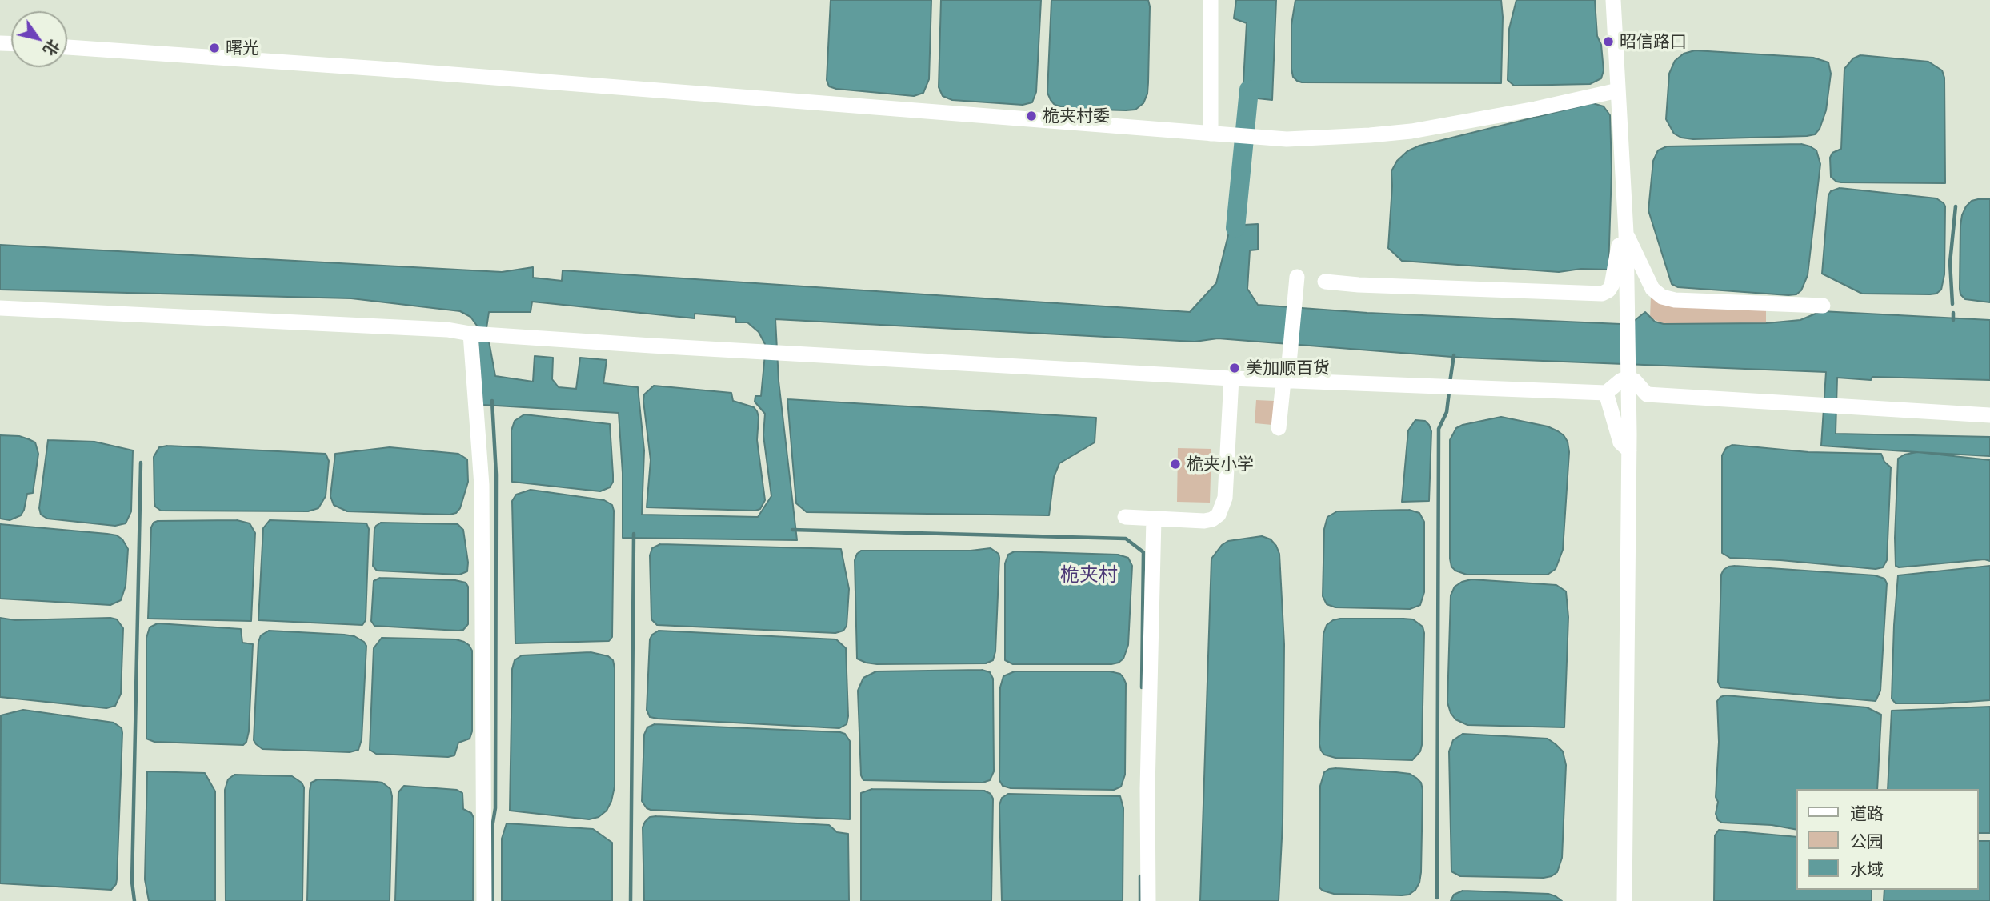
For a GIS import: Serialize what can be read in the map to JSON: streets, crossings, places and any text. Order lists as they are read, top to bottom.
{
  "districts": ["桅夹村"],
  "places": [
    "昭信路口",
    "曙光",
    "桅夹村委",
    "美加顺百货",
    "桅夹小学"
  ],
  "legend": ["道路", "公园", "水域"],
  "north": "bottom right"
}
